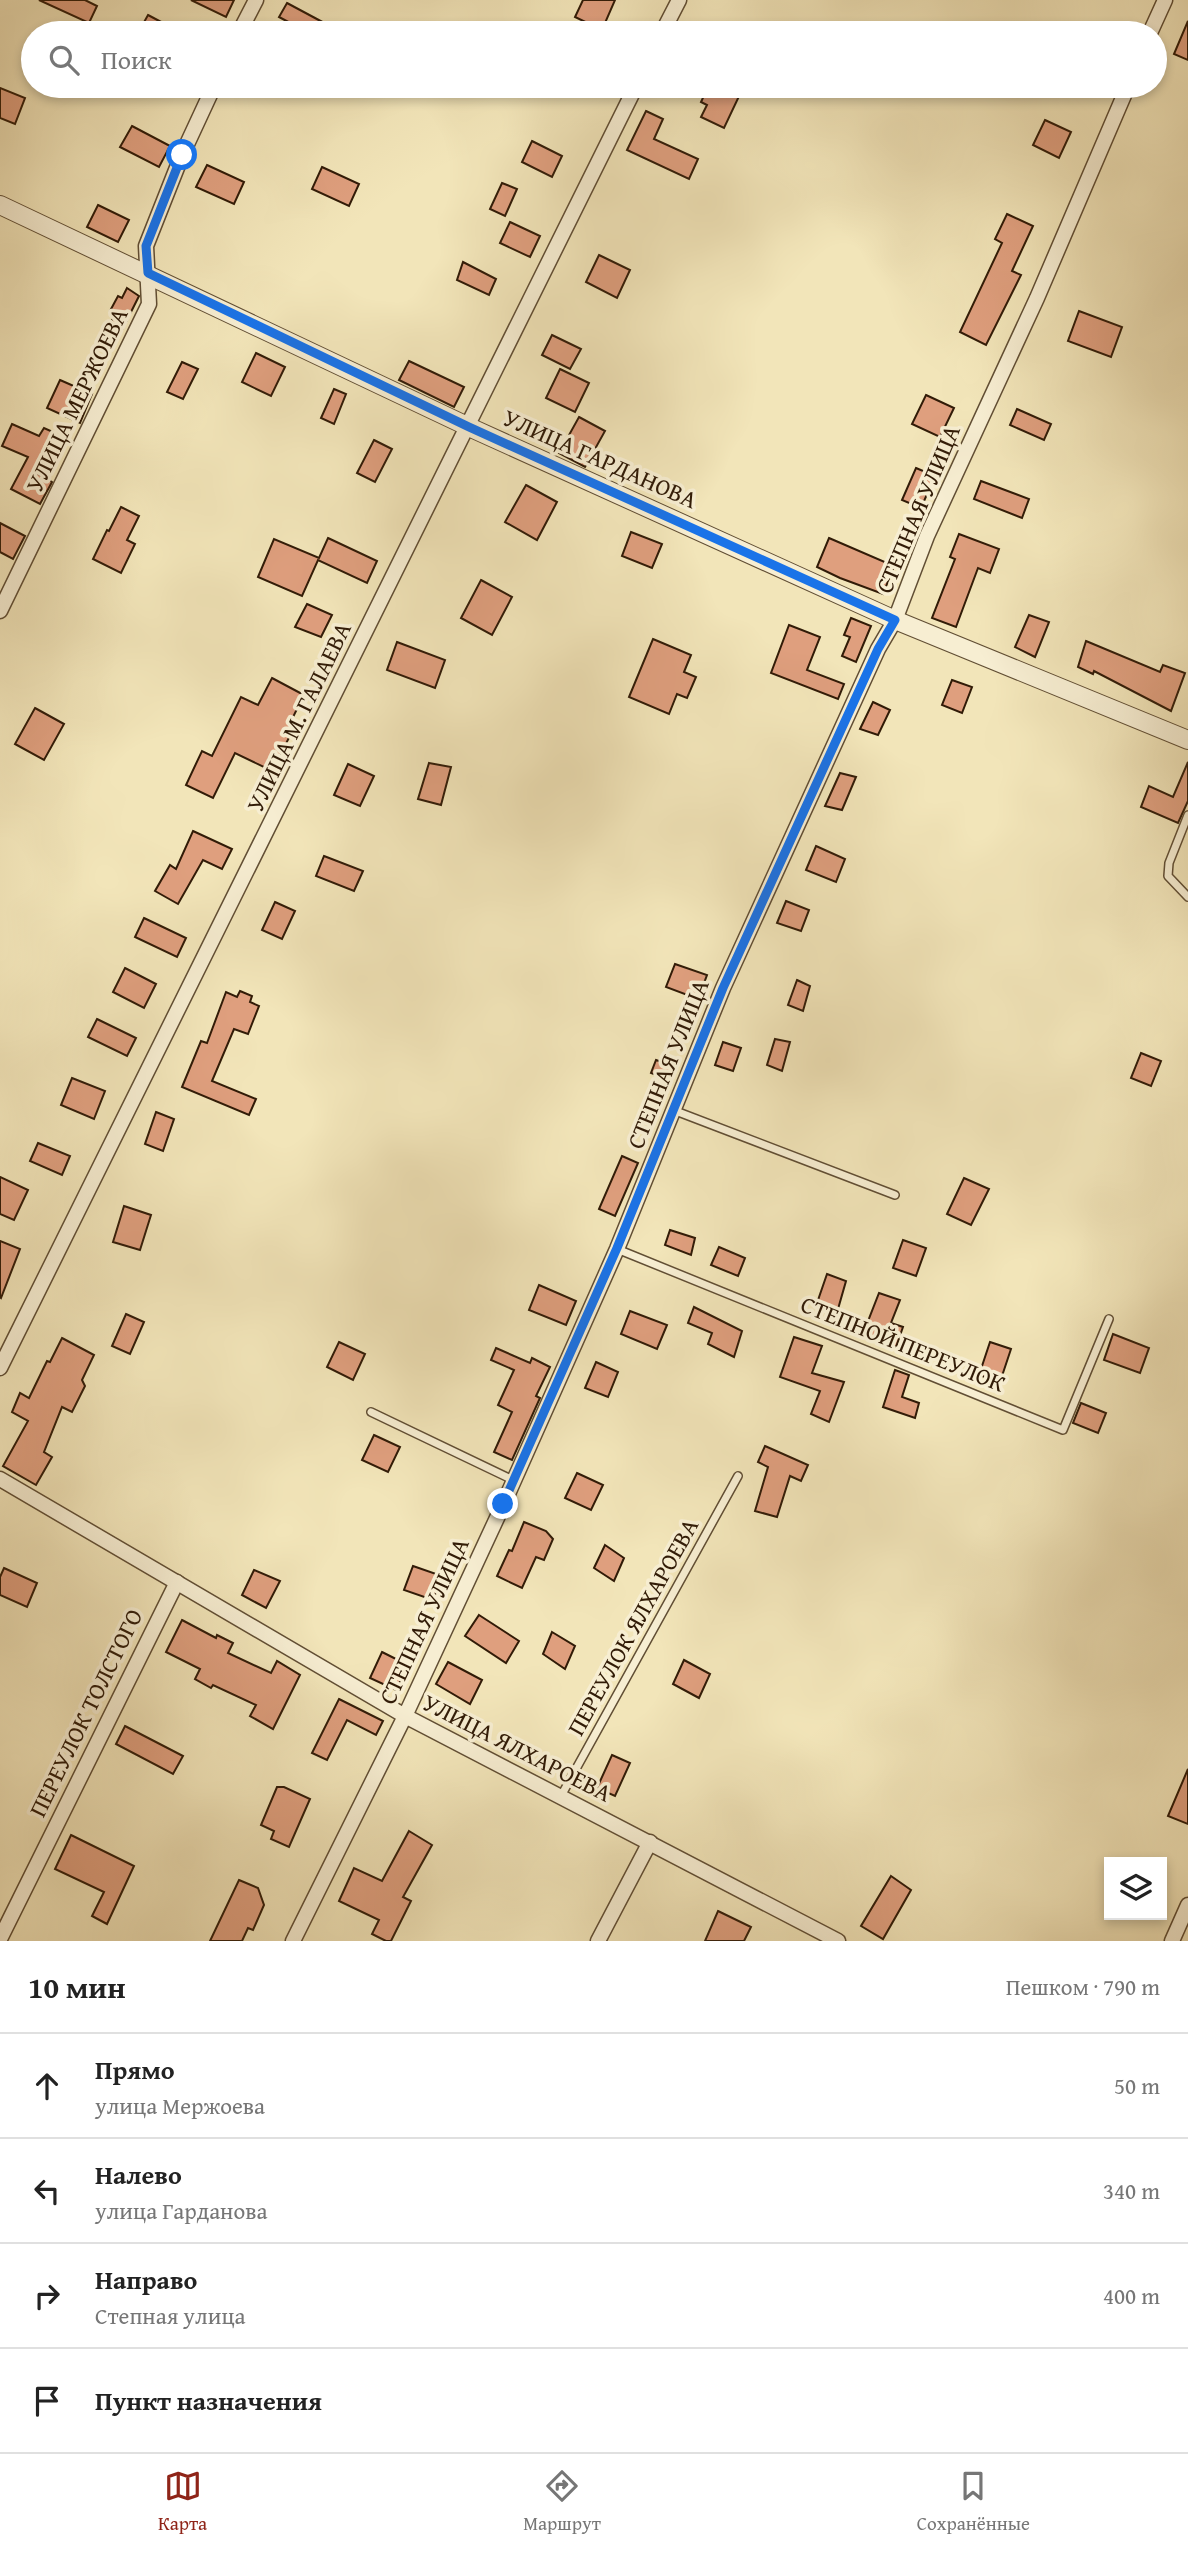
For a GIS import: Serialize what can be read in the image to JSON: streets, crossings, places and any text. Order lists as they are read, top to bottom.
{
  "streets": {
    "street": [
      "УЛИЦА МЕРЖОЕВА",
      "УЛИЦА ГАРДАНОВА",
      "СТЕПНАЯ УЛИЦА",
      "УЛИЦА М. ГАЛАЕВА",
      "ПЕРЕУЛОК ТОЛСТОГО",
      "УЛИЦА ЯЛХАРОЕВА"
    ],
    "lane": ["СТЕПНОЙ ПЕРЕУЛОК", "ПЕРЕУЛОК ЯЛХАРОЕВА"]
  },
  "crossings": [
    ["УЛИЦА МЕРЖОЕВА", "УЛИЦА ГАРДАНОВА"],
    ["УЛИЦА ГАРДАНОВА", "СТЕПНАЯ УЛИЦА"],
    ["УЛИЦА ГАРДАНОВА", "УЛИЦА М. ГАЛАЕВА"],
    ["СТЕПНАЯ УЛИЦА", "СТЕПНОЙ ПЕРЕУЛОК"],
    ["СТЕПНАЯ УЛИЦА", "УЛИЦА ЯЛХАРОЕВА"],
    ["ПЕРЕУЛОК ЯЛХАРОЕВА", "УЛИЦА ЯЛХАРОЕВА"],
    ["ПЕРЕУЛОК ТОЛСТОГО", "УЛИЦА ЯЛХАРОЕВА"]
  ],
  "page": {
    "search": "Поиск",
    "heading": ["10 мин", "Пешком · 790 m"],
    "list": [
      ["Прямо", "улица Мержоева", "50 m"],
      ["Налево", "улица Гарданова", "340 m"],
      ["Направо", "Степная улица", "400 m"],
      "Пункт назначения"
    ],
    "nav": ["Карта", "Маршрут", "Сохранённые"]
  }
}
